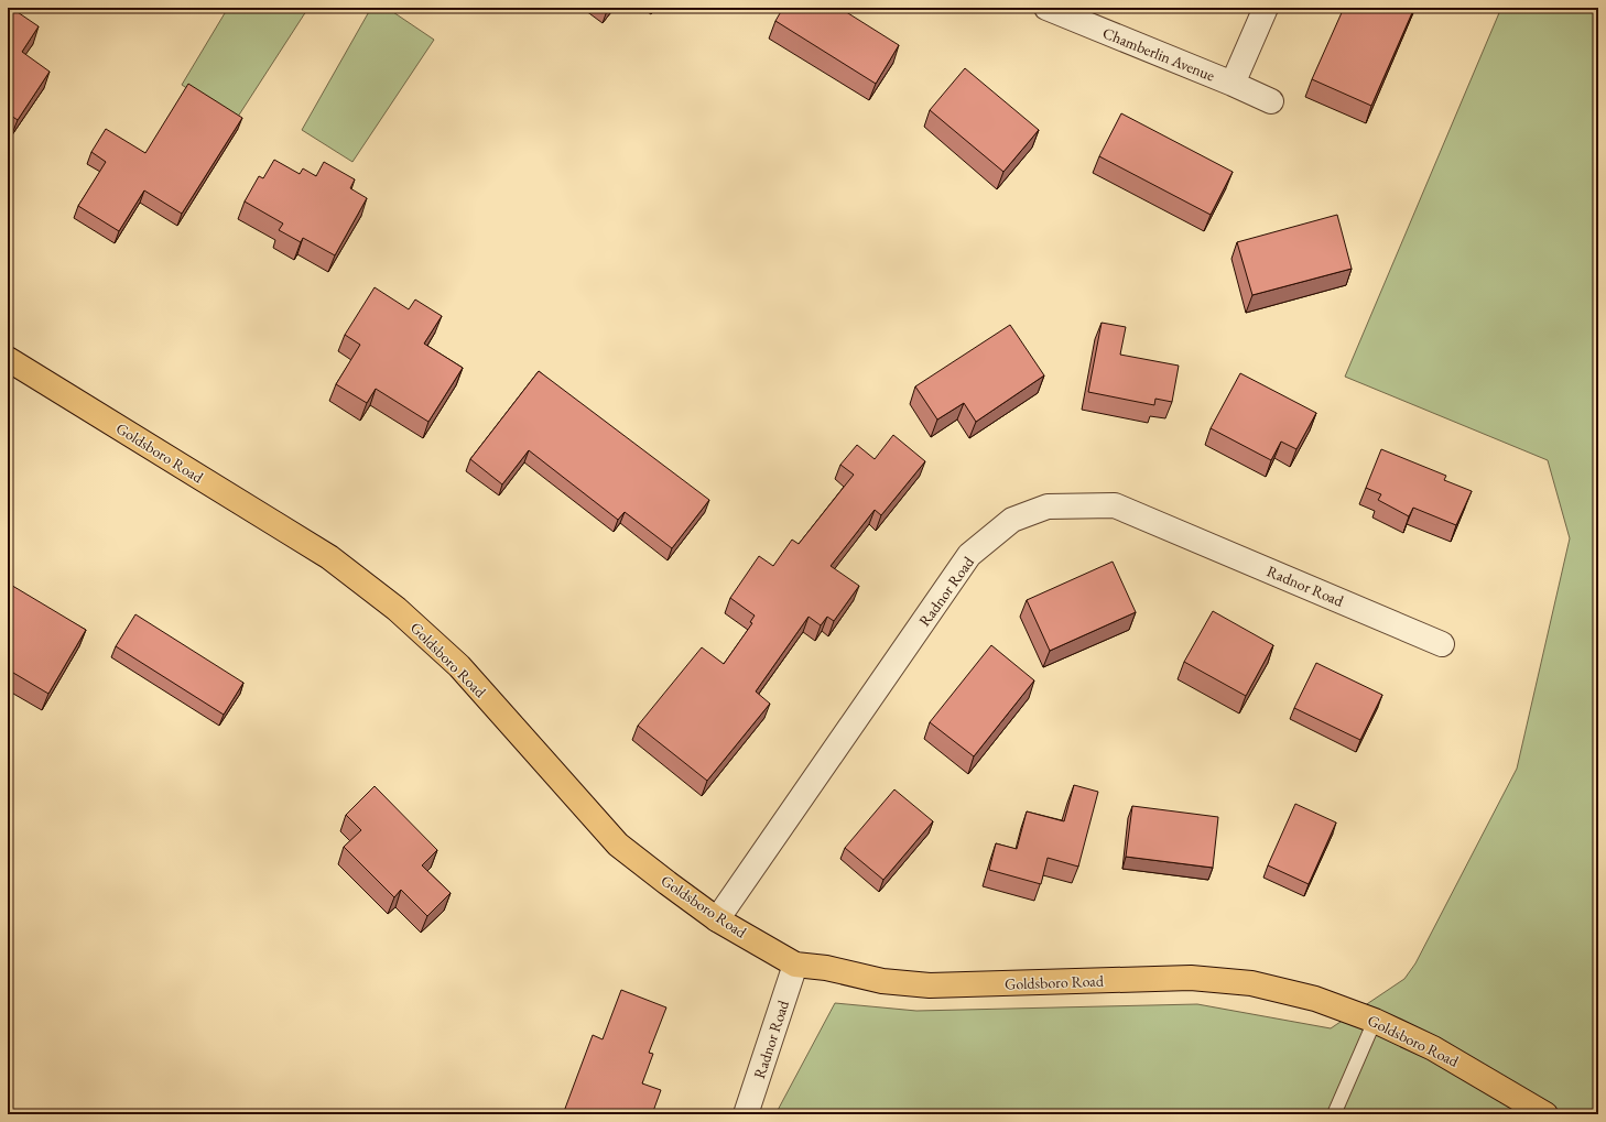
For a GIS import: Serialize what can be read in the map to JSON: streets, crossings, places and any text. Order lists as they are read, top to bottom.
{
  "streets": {
    "main road": ["Goldsboro Road"],
    "street": ["Chamberlin Avenue", "Radnor Road"]
  },
  "crossings": [
    ["Goldsboro Road", "Radnor Road"]
  ]
}
